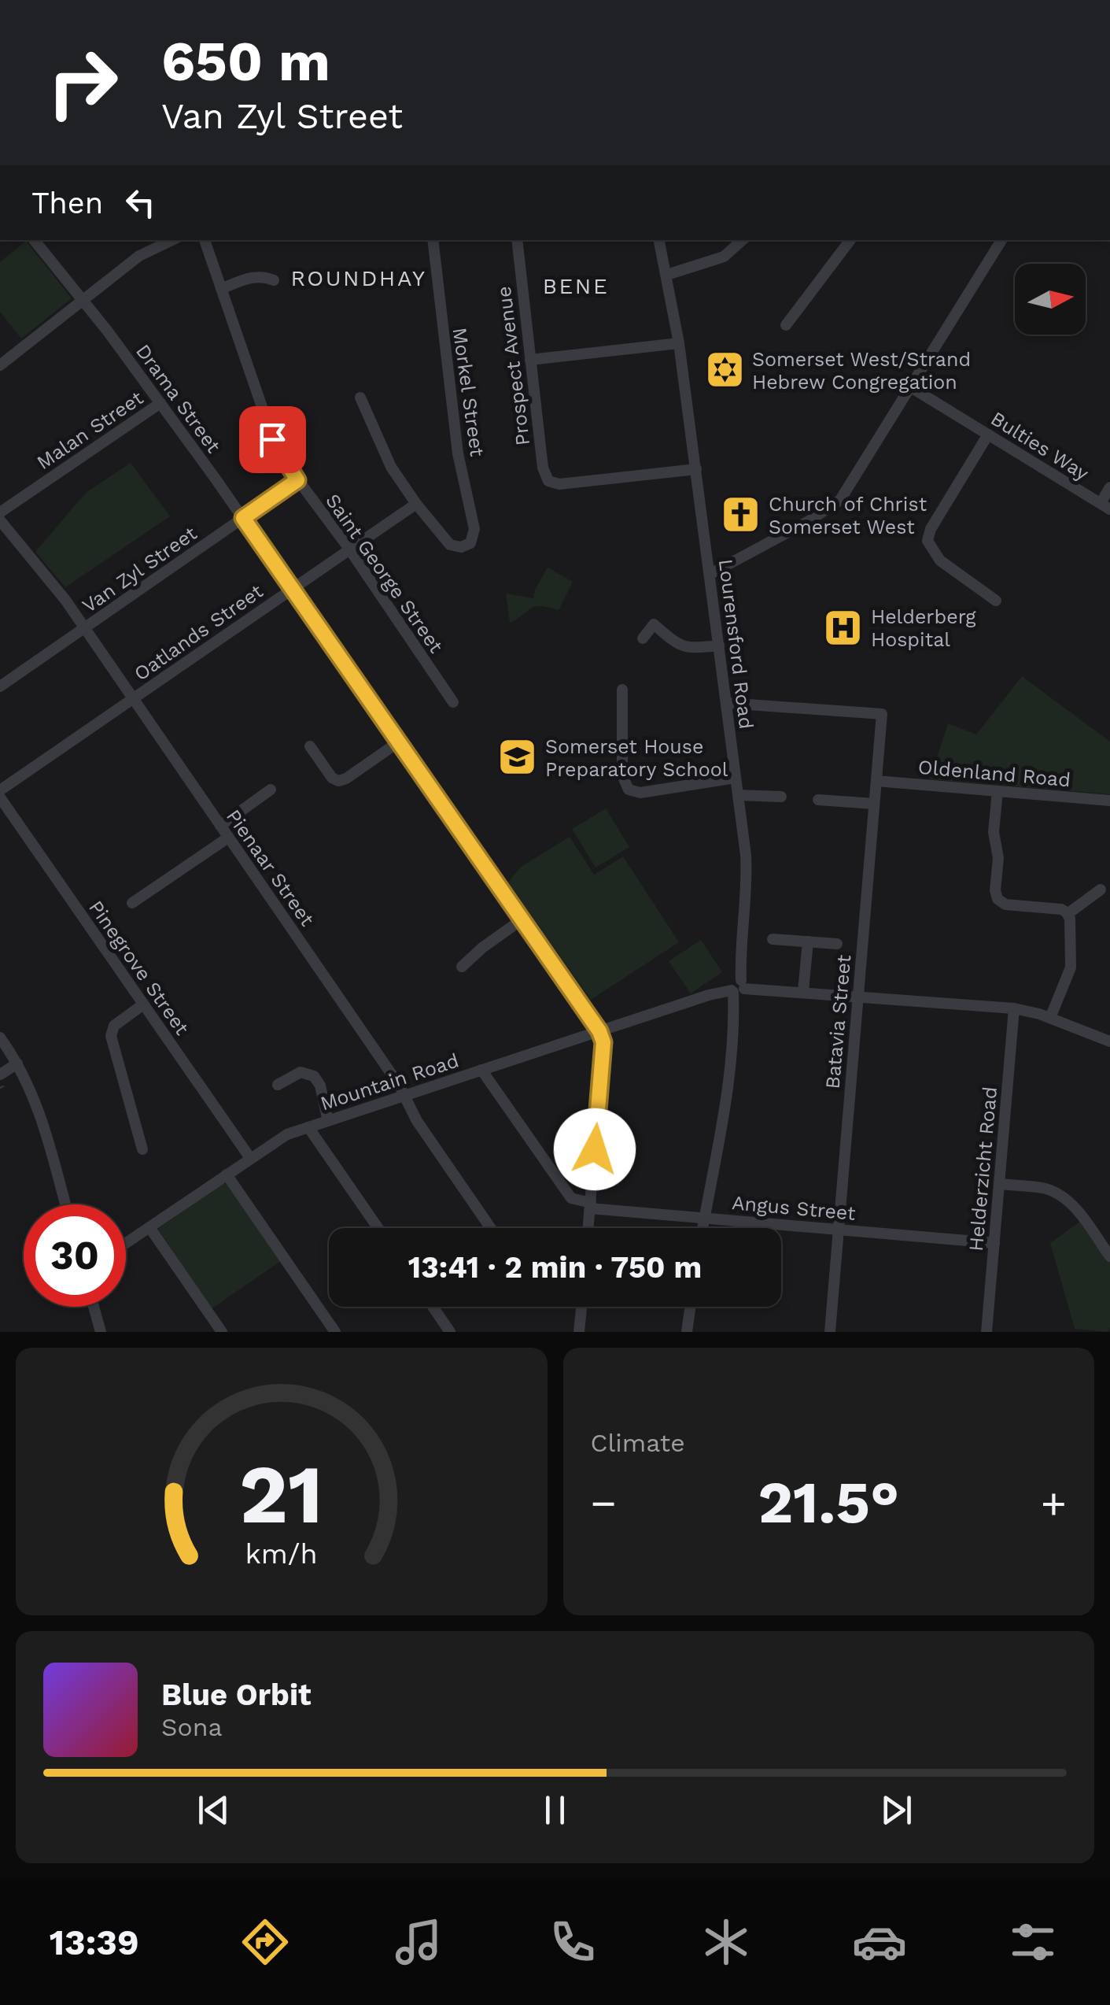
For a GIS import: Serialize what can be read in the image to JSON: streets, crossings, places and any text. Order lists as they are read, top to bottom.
{
  "streets": {
    "street": [
      "Prospect Avenue",
      "Morkel Street",
      "Drama Street",
      "Malan Street",
      "Bulties Way",
      "Van Zyl Street",
      "Saint George Street",
      "Oatlands Street",
      "Lourensford Road",
      "Oldenland Road",
      "Pienaar Street",
      "Pinegrove Street",
      "Batavia Street",
      "Mountain Road",
      "Helderzicht Road",
      "Angus Street"
    ]
  },
  "crossings": [
    ["Prospect Avenue", "Lourensford Road"],
    ["Morkel Street", "Oatlands Street"],
    ["Drama Street", "Malan Street"],
    ["Drama Street", "Van Zyl Street"],
    ["Drama Street", "Oatlands Street"],
    ["Drama Street", "Mountain Road"],
    ["Van Zyl Street", "Saint George Street"],
    ["Van Zyl Street", "Pienaar Street"],
    ["Saint George Street", "Oatlands Street"],
    ["Oatlands Street", "Pienaar Street"],
    ["Lourensford Road", "Batavia Street"],
    ["Lourensford Road", "Mountain Road"],
    ["Lourensford Road", "Angus Street"],
    ["Oldenland Road", "Batavia Street"],
    ["Pienaar Street", "Mountain Road"],
    ["Pinegrove Street", "Mountain Road"],
    ["Batavia Street", "Angus Street"],
    ["Helderzicht Road", "Angus Street"]
  ],
  "districts": ["ROUNDHAY", "BENE"],
  "places": {
    "synagogue": ["Somerset West/Strand Hebrew Congregation"],
    "church": ["Church of Christ Somerset West"],
    "hospital": ["Helderberg Hospital"],
    "school or university": ["Somerset House Preparatory School"]
  },
  "north": "right",
  "page": {
    "turn": ["650 m", "Van Zyl Street"],
    "then": "Then",
    "limit": "30",
    "trip": "13:41 · 2 min · 750 m",
    "tile": "Climate",
    "heat": ["−", "21.5°", "+"],
    "song": ["Blue Orbit", "Sona"],
    "tabs": "13:39",
    "gauge": ["21", "km/h"]
  }
}
